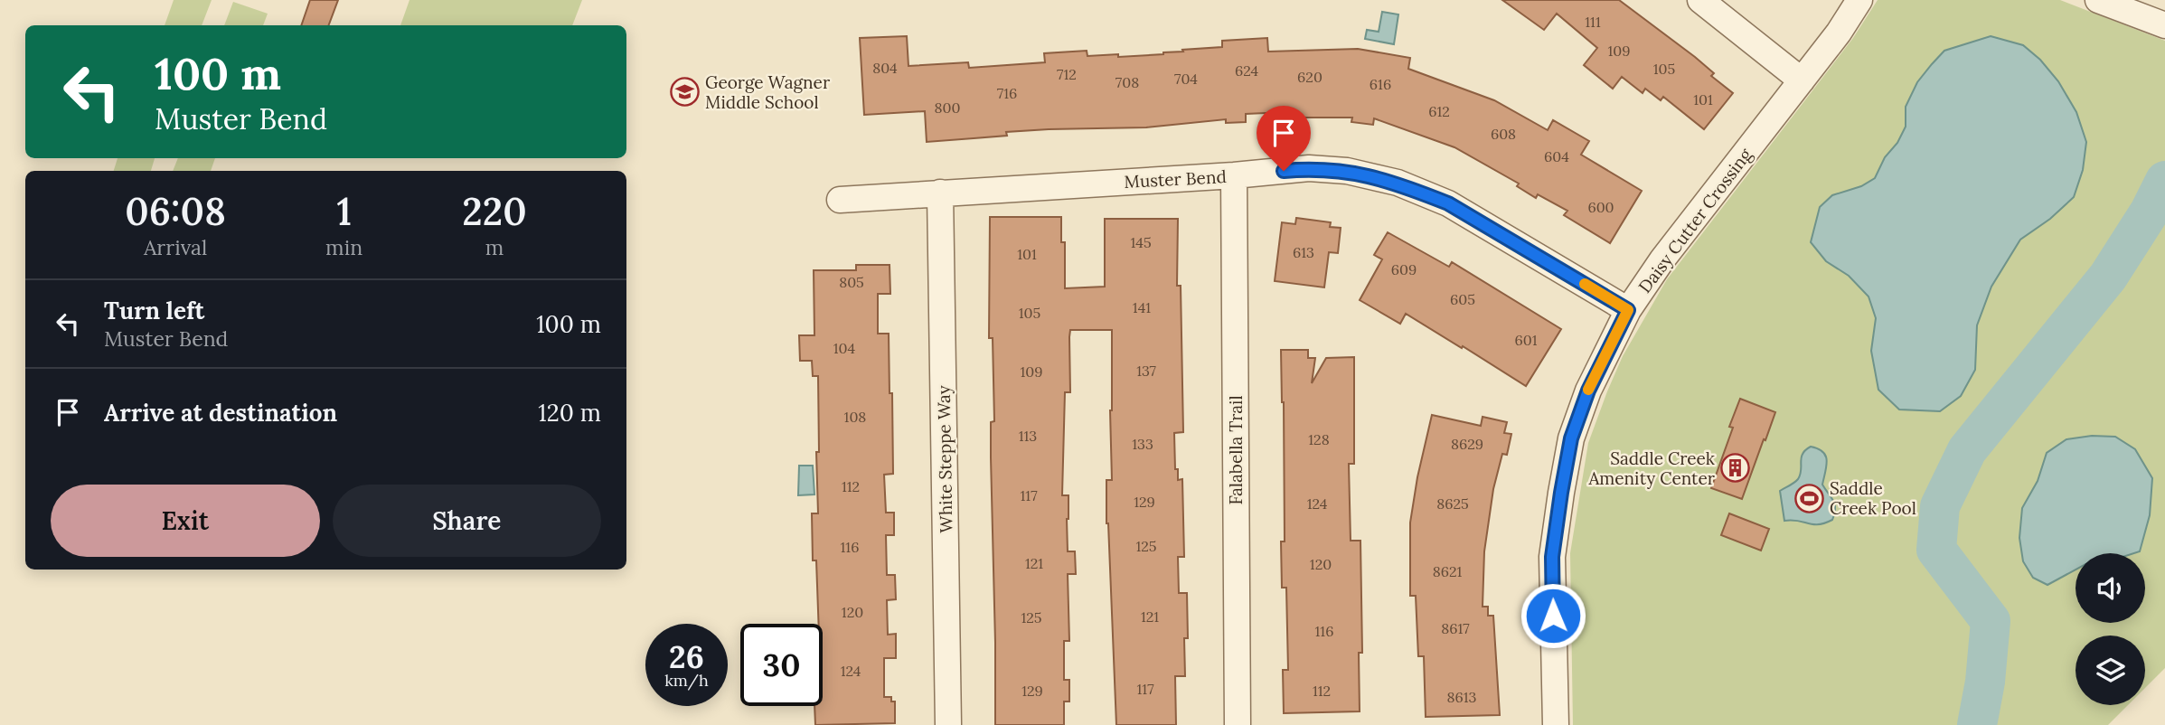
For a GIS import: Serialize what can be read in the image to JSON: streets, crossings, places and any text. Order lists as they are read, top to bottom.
{
  "streets": {
    "street": [
      "Muster Bend",
      "Daisy Cutter Crossing",
      "Falabella Trail",
      "White Steppe Way"
    ]
  },
  "crossings": [
    ["Muster Bend", "Daisy Cutter Crossing"],
    ["Muster Bend", "Falabella Trail"],
    ["Muster Bend", "White Steppe Way"]
  ],
  "places": {
    "school or university": ["George Wagner Middle School"],
    "building": ["Saddle Creek Amenity Center"],
    "sports": ["Saddle Creek Pool"]
  },
  "house_numbers": [
    "111",
    "109",
    "804",
    "105",
    "624",
    "712",
    "620",
    "704",
    "708",
    "616",
    "716",
    "101",
    "800",
    "612",
    "608",
    "604",
    "600",
    "145",
    "613",
    "101",
    "609",
    "805",
    "605",
    "141",
    "105",
    "601",
    "104",
    "137",
    "109",
    "108",
    "113",
    "128",
    "133",
    "8629",
    "112",
    "117",
    "129",
    "124",
    "8625",
    "125",
    "116",
    "121",
    "120",
    "8621",
    "120",
    "121",
    "125",
    "8617",
    "116",
    "124",
    "117",
    "129",
    "112",
    "8613"
  ],
  "page": {
    "turn": ["100 m", "Muster Bend"],
    "eta": [
      "06:08",
      "Arrival",
      "1",
      "min",
      "220",
      "m"
    ],
    "list": [
      {
        "name": "Turn left",
        "note": "Muster Bend",
        "value": "100 m"
      },
      {
        "name": "Arrive at destination",
        "value": "120 m"
      }
    ],
    "buttons": ["Exit", "Share"],
    "speed": "26 km/h",
    "limit": "30"
  }
}
